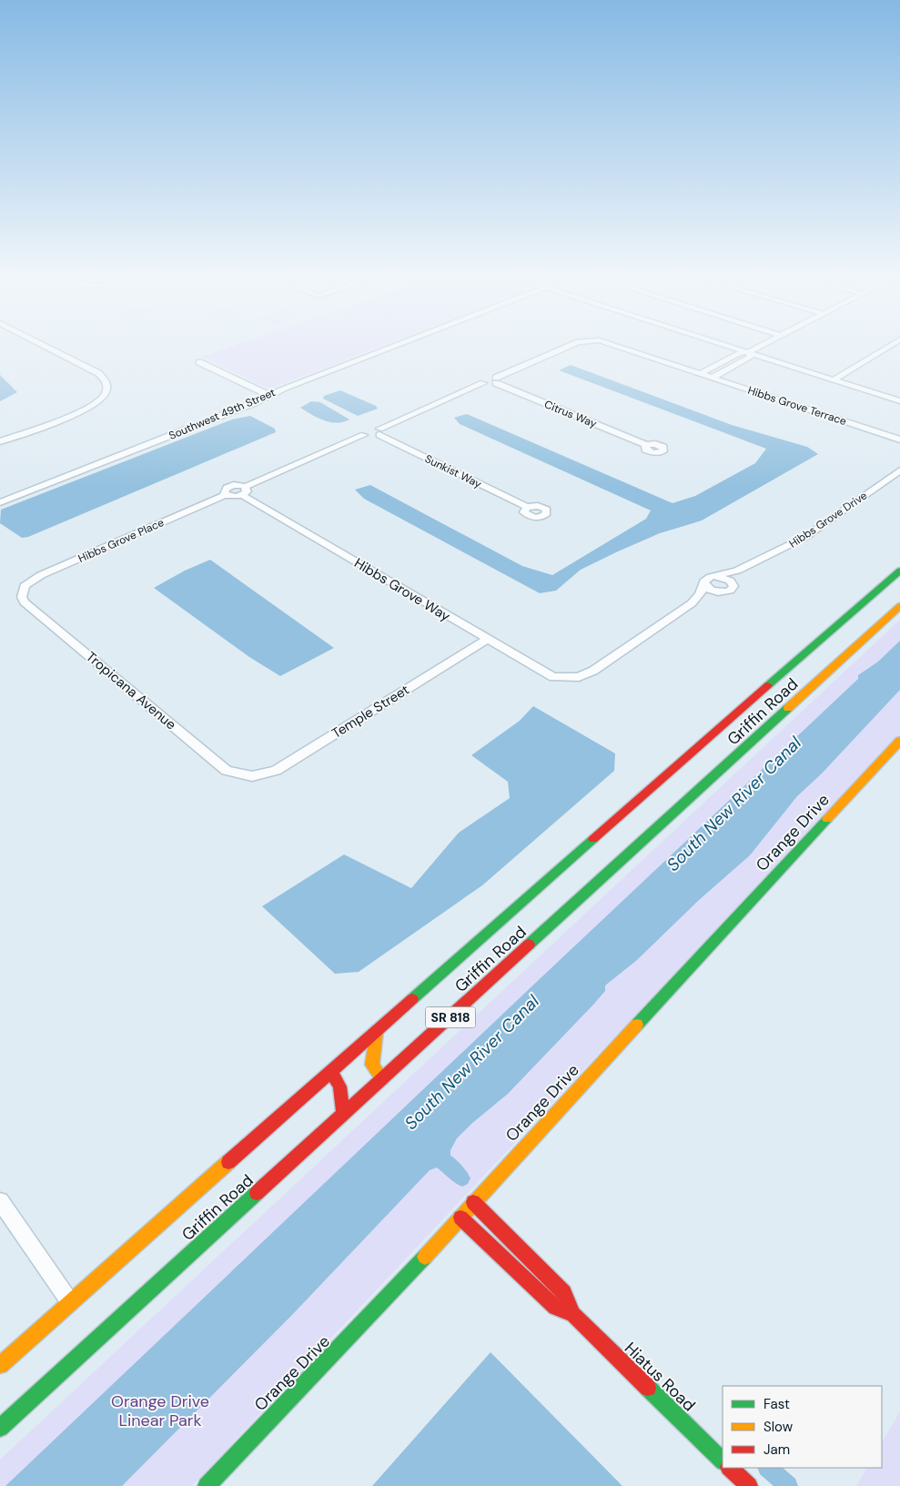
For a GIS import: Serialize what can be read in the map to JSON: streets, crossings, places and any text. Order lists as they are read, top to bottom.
{
  "streets": {
    "main road": [
      "Griffin Road",
      "Orange Drive",
      "SR 818",
      "Hiatus Road"
    ],
    "street": [
      "Hibbs Grove Terrace",
      "Southwest 49th Street",
      "Citrus Way",
      "Sunkist Way",
      "Hibbs Grove Drive",
      "Hibbs Grove Place",
      "Hibbs Grove Way",
      "Tropicana Avenue",
      "Temple Street"
    ]
  },
  "crossings": [
    ["Hibbs Grove Terrace", "Citrus Way"],
    ["Hibbs Grove Place", "Hibbs Grove Way"],
    ["Hibbs Grove Place", "Tropicana Avenue"],
    ["Hibbs Grove Way", "Temple Street"],
    ["Tropicana Avenue", "Temple Street"],
    ["Orange Drive", "Hiatus Road"]
  ],
  "water": ["South New River Canal"],
  "parks": ["Orange Drive Linear Park"],
  "legend": ["Fast", "Slow", "Jam"]
}
